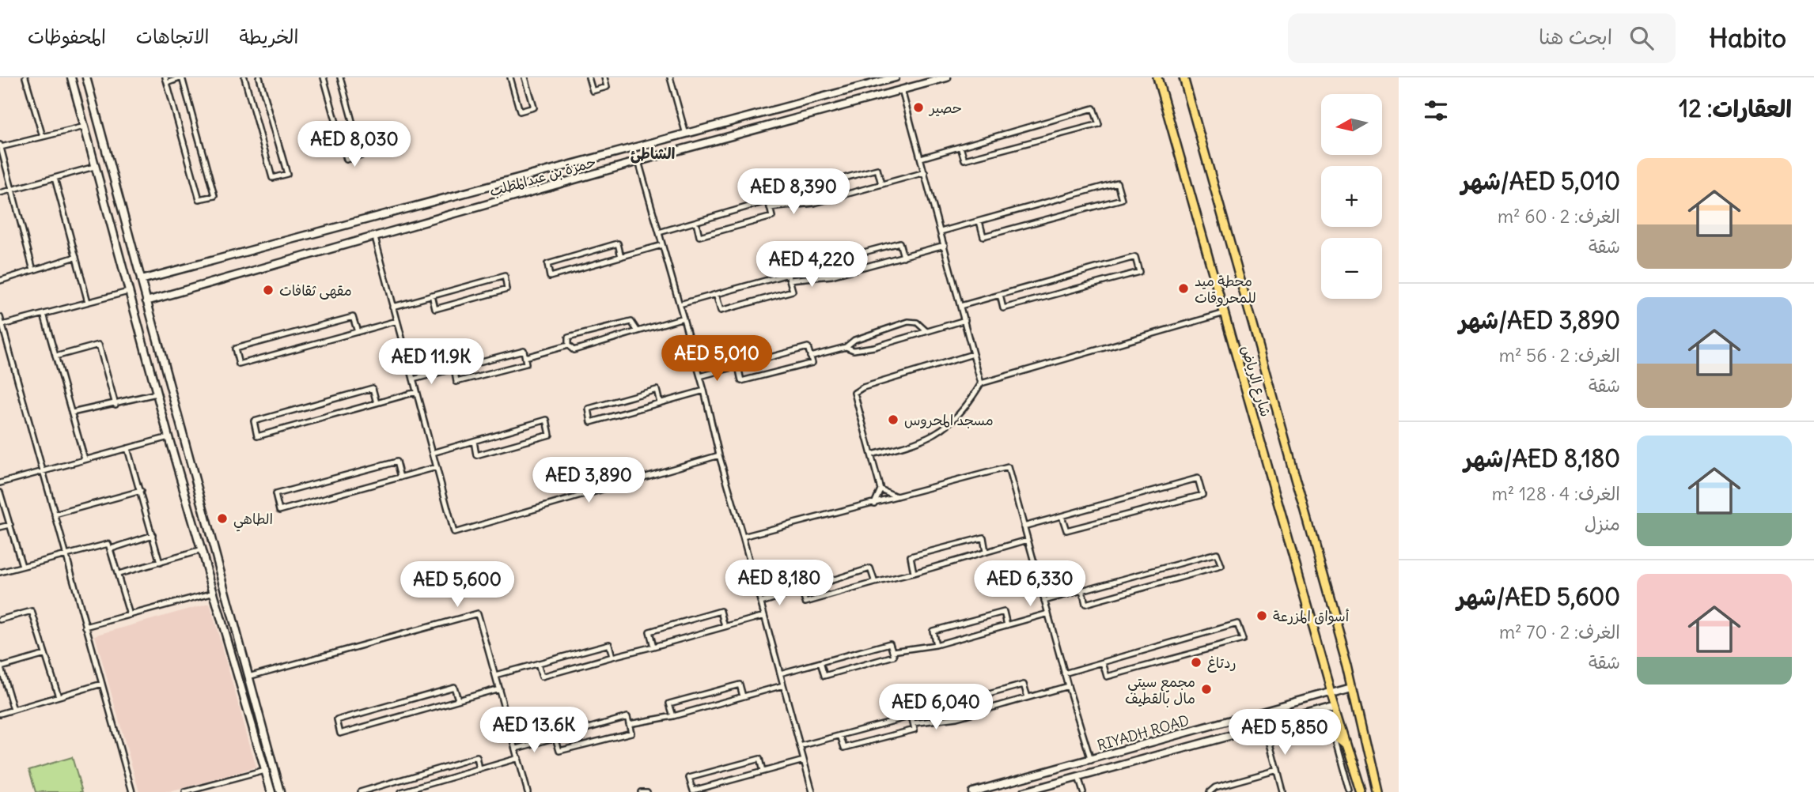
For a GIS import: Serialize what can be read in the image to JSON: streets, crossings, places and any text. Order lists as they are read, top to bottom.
{
  "streets": {
    "main road": ["شارع الرياض"],
    "street": ["حمزة بن عبدالمطلب", "RIYADH ROAD"]
  },
  "crossings": [
    ["شارع الرياض", "RIYADH ROAD"]
  ],
  "districts": ["الشاطئ"],
  "places": [
    "حصير",
    "محطة ميد للمحروقات",
    "مقهى ثقافات",
    "مسجد المحروس",
    "الطاهي",
    "أسواق المزرعة",
    "ردتاغ",
    "مجمع سيتي مال بالقطيف"
  ],
  "north": "left",
  "page": {
    "header": "Habito",
    "search": "ابحث هنا",
    "nav": ["الخريطة", "الاتجاهات", "المحفوظات"],
    "heading": "العقارات: 12",
    "map_buttons": ["+", "−"],
    "price": [
      "AED 8,030",
      "AED 8,390",
      "AED 4,220",
      "AED 5,010",
      "AED 11.9K",
      "AED 3,890",
      "AED 8,180",
      "AED 6,330",
      "AED 5,600",
      "AED 6,040",
      "AED 13.6K",
      "AED 5,850"
    ],
    "list": [
      {
        "name": "AED 5,010/شهر",
        "note": "الغرف: 2 · 60 m² · شقة"
      },
      {
        "name": "AED 3,890/شهر",
        "note": "الغرف: 2 · 56 m² · شقة"
      },
      {
        "name": "AED 8,180/شهر",
        "note": "الغرف: 4 · 128 m² · منزل"
      },
      {
        "name": "AED 5,600/شهر",
        "note": "الغرف: 2 · 70 m² · شقة"
      }
    ]
  }
}
